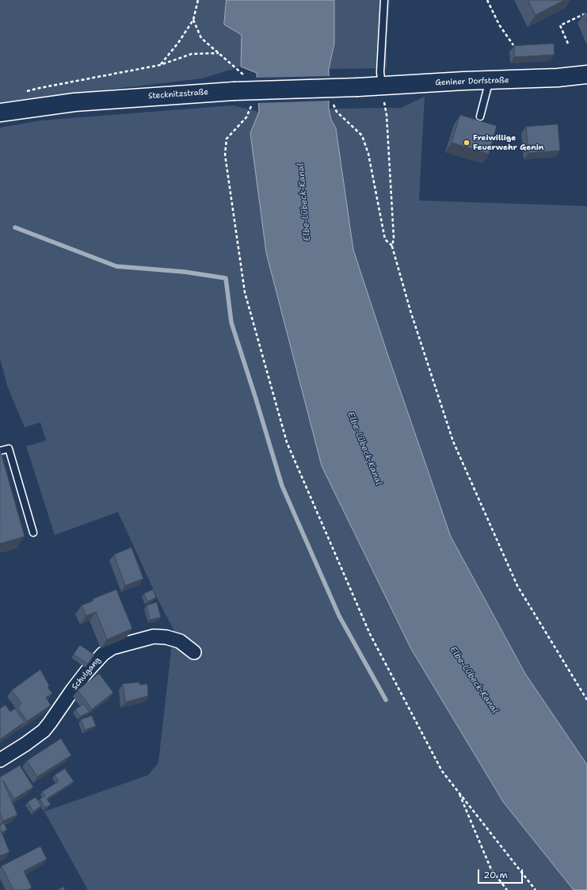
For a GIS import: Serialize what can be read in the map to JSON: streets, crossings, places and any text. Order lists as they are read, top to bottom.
{
  "streets": {
    "main road": ["Geniner Dorfstraße", "Stecknitzstraße"],
    "street": ["Schulgang"]
  },
  "crossings": [
    ["Geniner Dorfstraße", "Stecknitzstraße"]
  ],
  "water": ["Elbe-Lübeck-Kanal"],
  "places": ["Freiwillige Feuerwehr Genin"],
  "scale_bar": "20 m"
}
